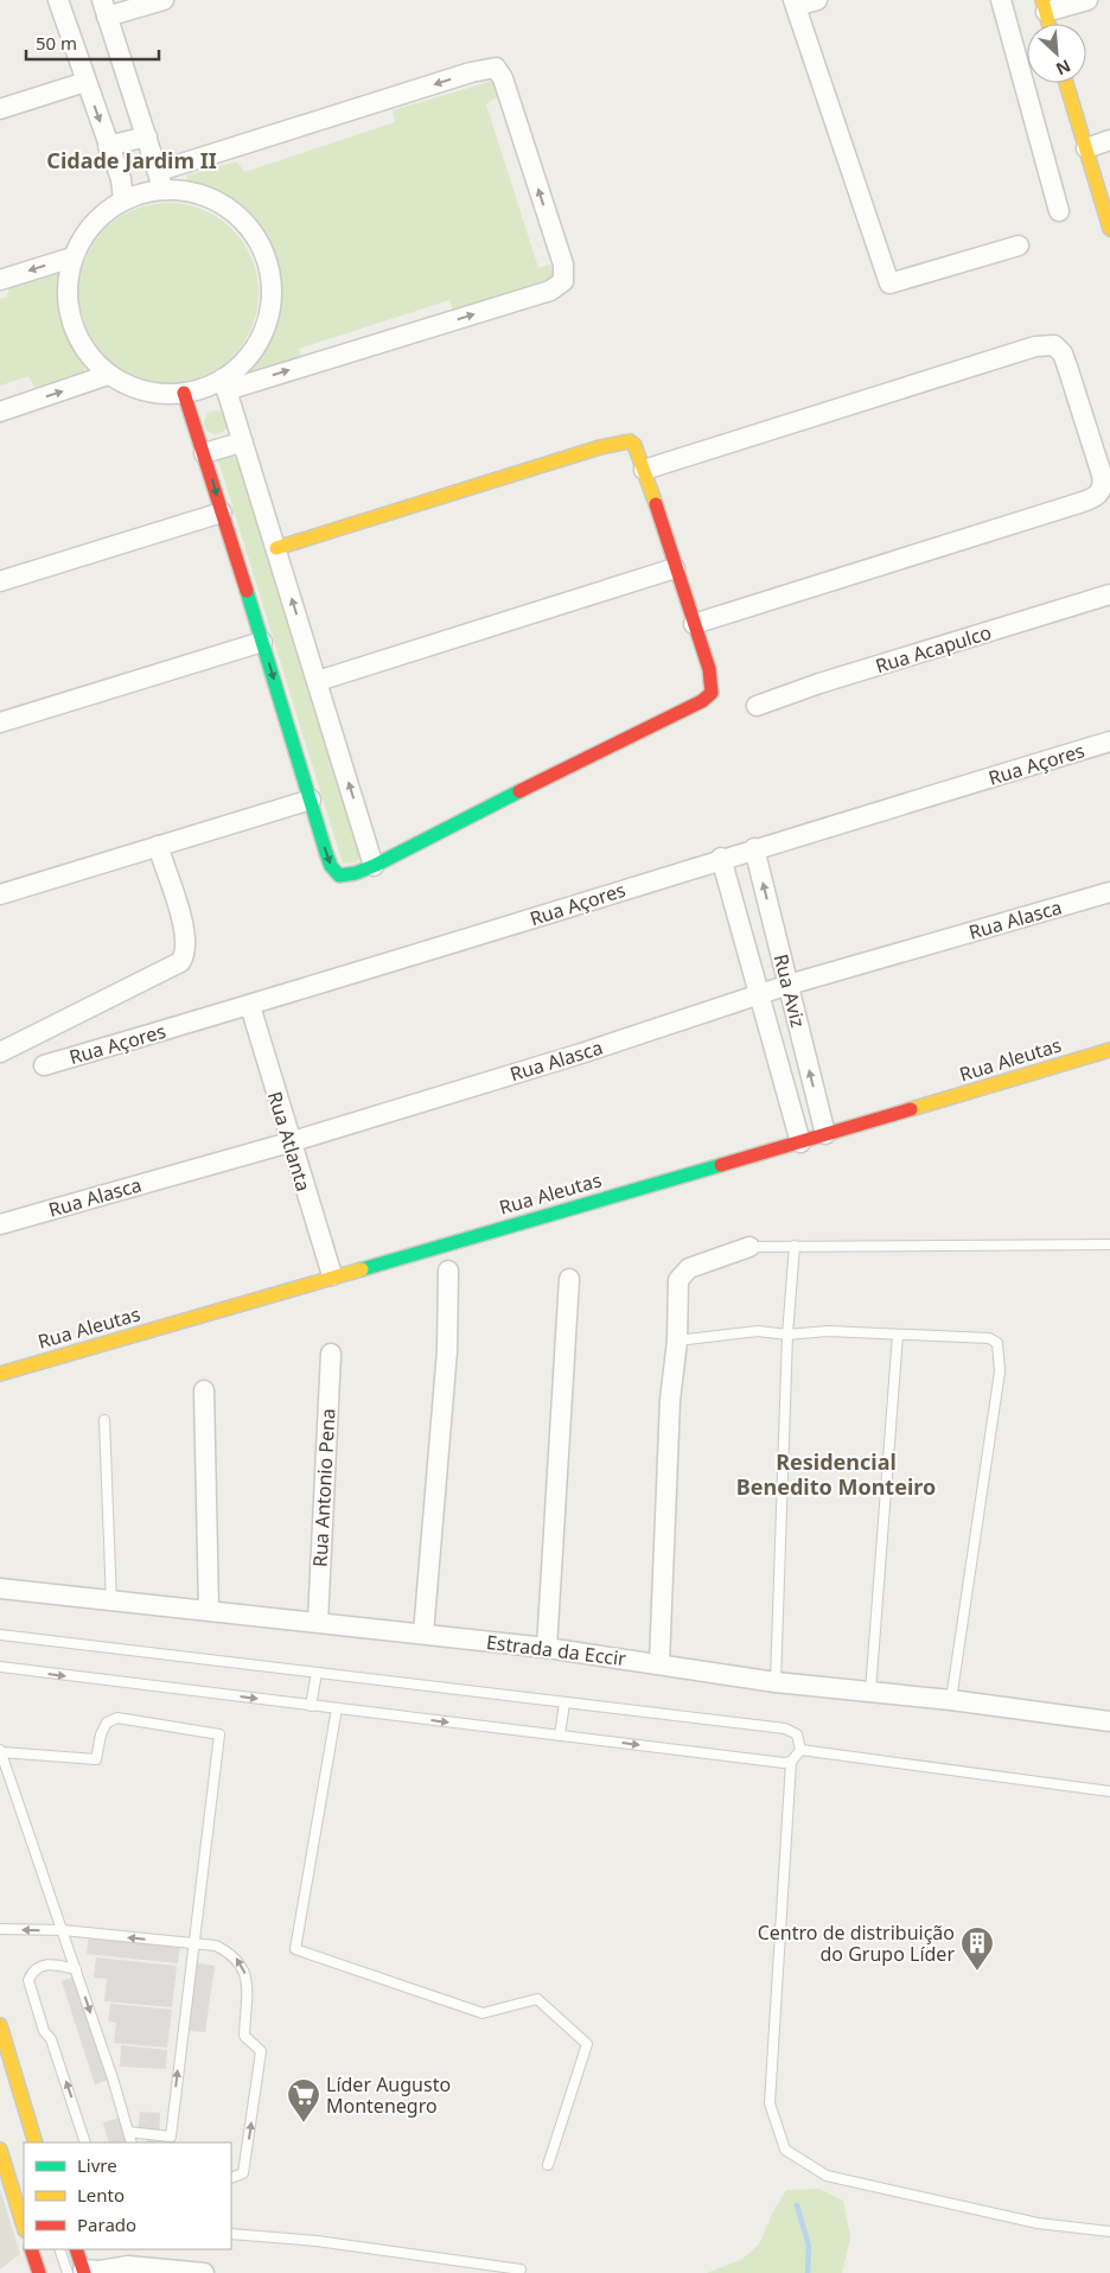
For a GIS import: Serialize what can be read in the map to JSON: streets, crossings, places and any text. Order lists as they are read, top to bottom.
{
  "streets": {
    "street": [
      "Rua Acapulco",
      "Rua Açores",
      "Rua Alasca",
      "Rua Aviz",
      "Rua Aleutas",
      "Rua Atlanta",
      "Rua Antonio Pena",
      "Estrada da Eccir"
    ]
  },
  "crossings": [
    ["Rua Açores", "Rua Aviz"],
    ["Rua Açores", "Rua Atlanta"],
    ["Rua Alasca", "Rua Aviz"],
    ["Rua Alasca", "Rua Atlanta"],
    ["Rua Aviz", "Rua Aleutas"],
    ["Rua Aleutas", "Rua Atlanta"],
    ["Rua Antonio Pena", "Estrada da Eccir"]
  ],
  "districts": ["Cidade Jardim II", "Residencial Benedito Monteiro"],
  "places": {
    "building": ["Centro de distribuição do Grupo Líder"],
    "supermarket": ["Líder Augusto Montenegro"]
  },
  "legend": ["Livre", "Lento", "Parado"],
  "scale_bar": "50 m",
  "north": "bottom right"
}
